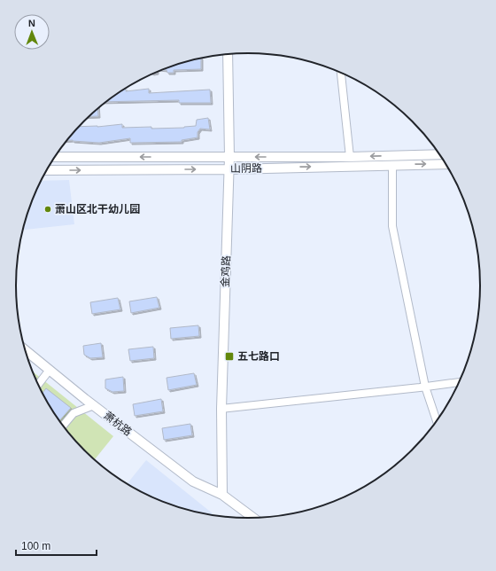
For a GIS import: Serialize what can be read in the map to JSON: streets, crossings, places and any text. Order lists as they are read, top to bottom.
{
  "streets": {
    "main road": ["山阴路", "金鸡路", "萧杭路"]
  },
  "crossings": [
    ["山阴路", "金鸡路"],
    ["金鸡路", "萧杭路"]
  ],
  "places": {
    "other": ["萧山区北干幼儿园"],
    "transit": ["五七路口"]
  },
  "scale_bar": "100 m",
  "north": "top"
}
